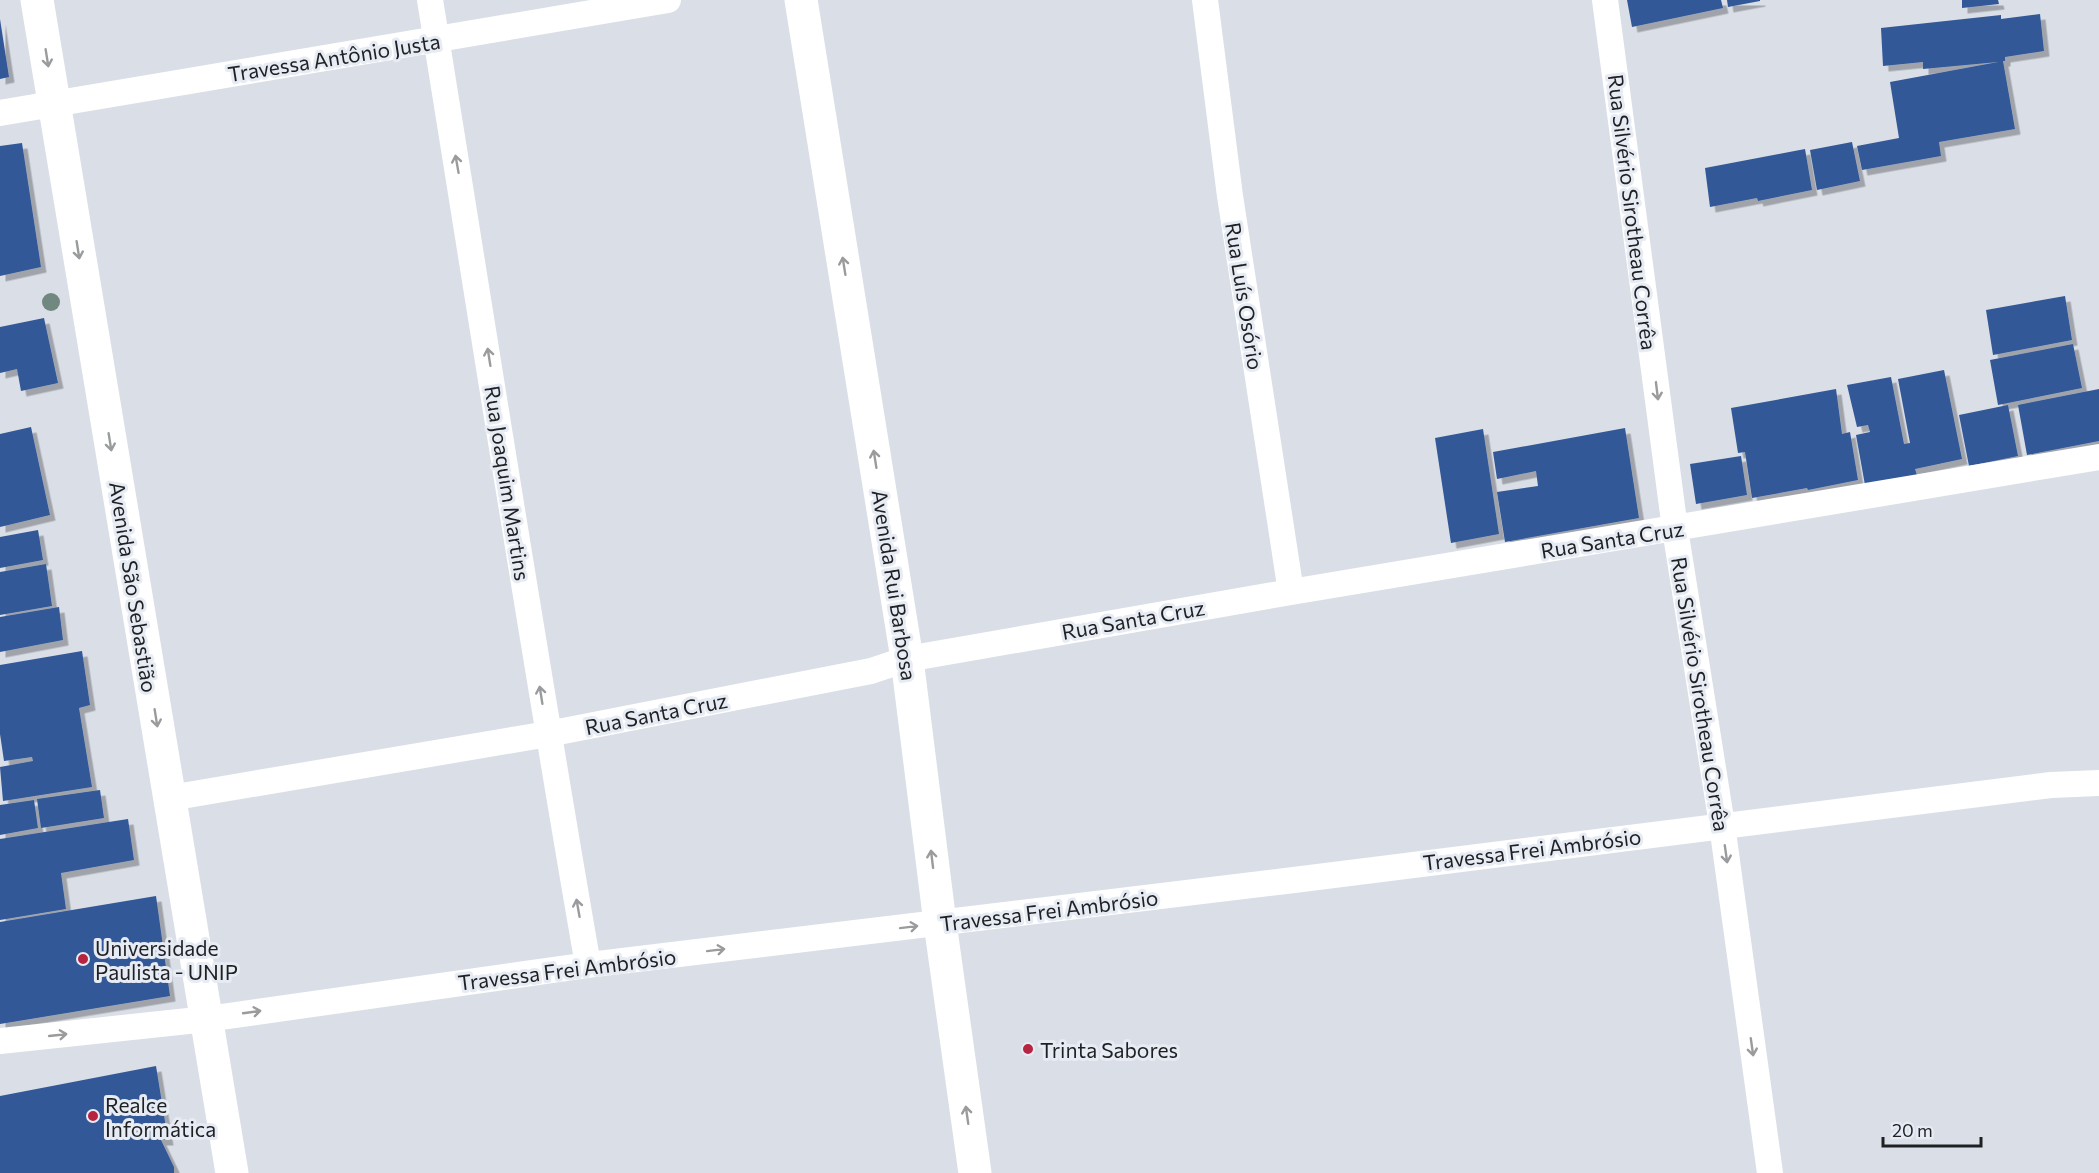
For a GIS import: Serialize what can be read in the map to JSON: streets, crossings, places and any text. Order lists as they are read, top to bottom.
{
  "streets": {
    "main road": ["Avenida Rui Barbosa", "Avenida São Sebastião"],
    "street": [
      "Travessa Antônio Justa",
      "Rua Silvério Sirotheau Corrêa",
      "Rua Luís Osório",
      "Rua Joaquim Martins",
      "Rua Santa Cruz",
      "Travessa Frei Ambrósio"
    ]
  },
  "crossings": [
    ["Travessa Antônio Justa", "Rua Joaquim Martins"],
    ["Travessa Antônio Justa", "Avenida São Sebastião"],
    ["Rua Silvério Sirotheau Corrêa", "Rua Santa Cruz"],
    ["Rua Silvério Sirotheau Corrêa", "Travessa Frei Ambrósio"],
    ["Rua Luís Osório", "Rua Santa Cruz"],
    ["Rua Joaquim Martins", "Rua Santa Cruz"],
    ["Rua Joaquim Martins", "Travessa Frei Ambrósio"],
    ["Rua Santa Cruz", "Avenida Rui Barbosa"],
    ["Rua Santa Cruz", "Avenida São Sebastião"],
    ["Avenida Rui Barbosa", "Travessa Frei Ambrósio"],
    ["Avenida São Sebastião", "Travessa Frei Ambrósio"]
  ],
  "one_way": [
    "Rua Silvério Sirotheau Corrêa",
    "Rua Joaquim Martins",
    "Avenida Rui Barbosa",
    "Avenida São Sebastião",
    "Travessa Frei Ambrósio"
  ],
  "places": ["Universidade Paulista - UNIP", "Trinta Sabores", "Realce Informática"],
  "scale_bar": "20 m"
}
